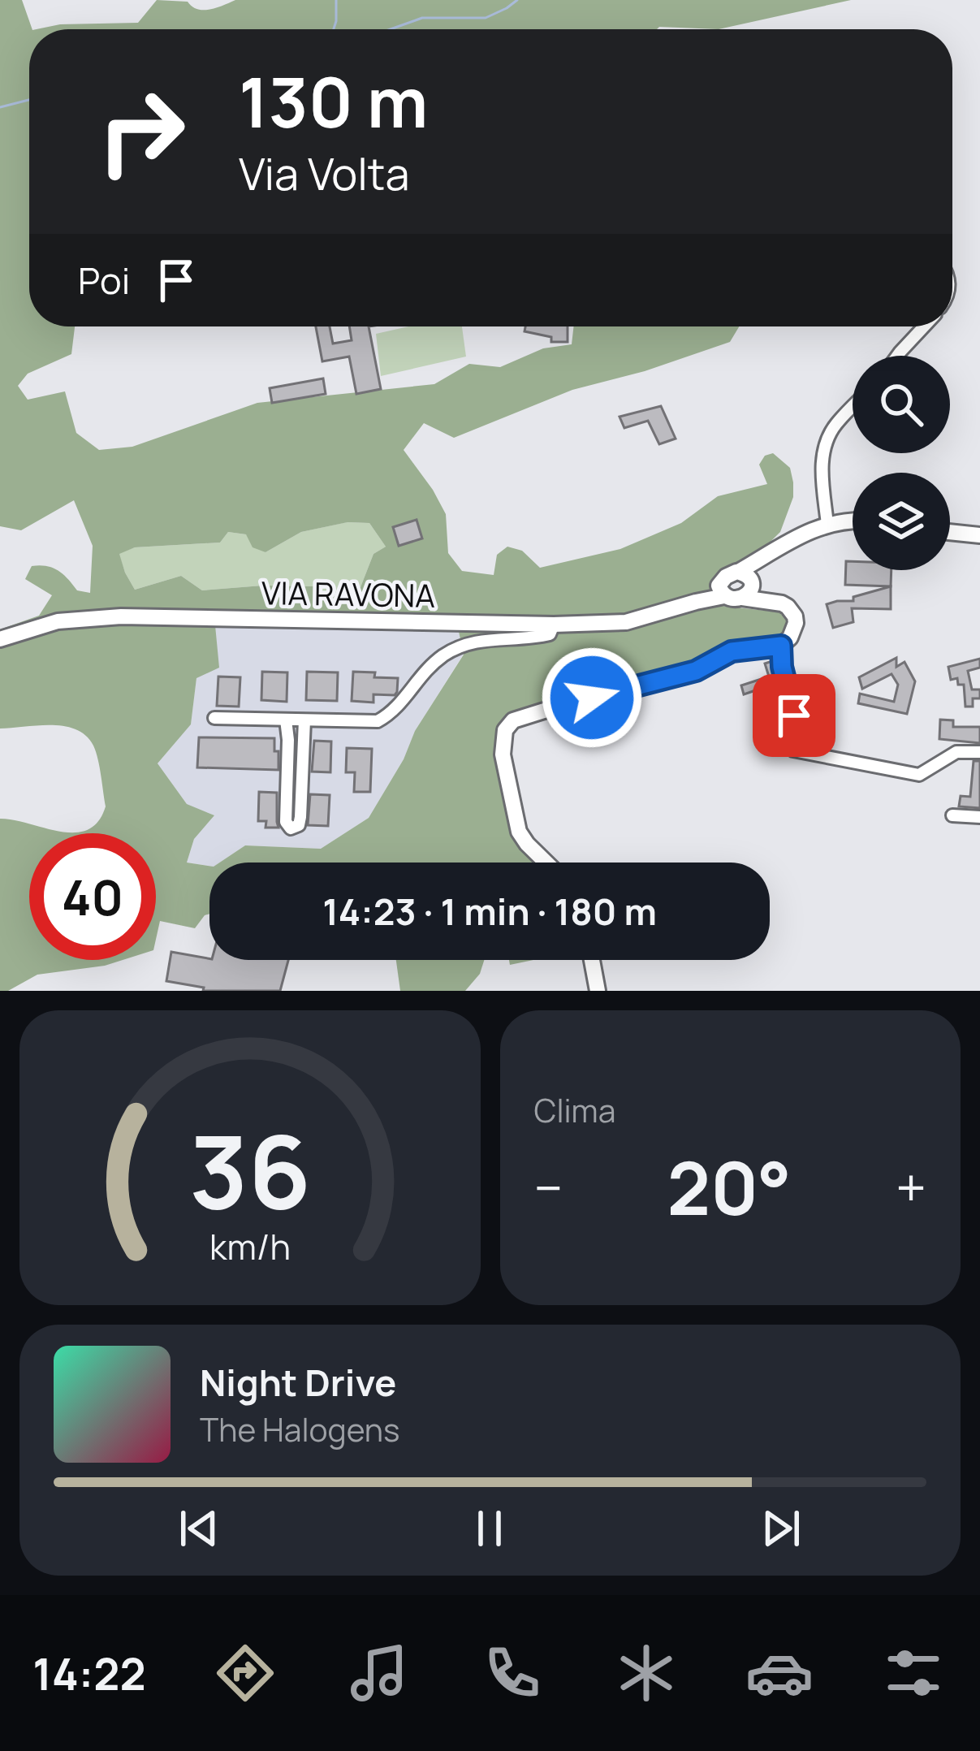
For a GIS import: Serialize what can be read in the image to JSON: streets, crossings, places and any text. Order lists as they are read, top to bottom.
{
  "streets": {
    "street": ["VIA RAVONA"]
  },
  "page": {
    "turn": ["130 m", "Via Volta"],
    "then": "Poi",
    "limit": "40",
    "trip": "14:23 · 1 min · 180 m",
    "tile": "Clima",
    "heat": ["−", "20°", "+"],
    "song": ["Night Drive", "The Halogens"],
    "tabs": "14:22",
    "gauge": ["36", "km/h"]
  }
}
